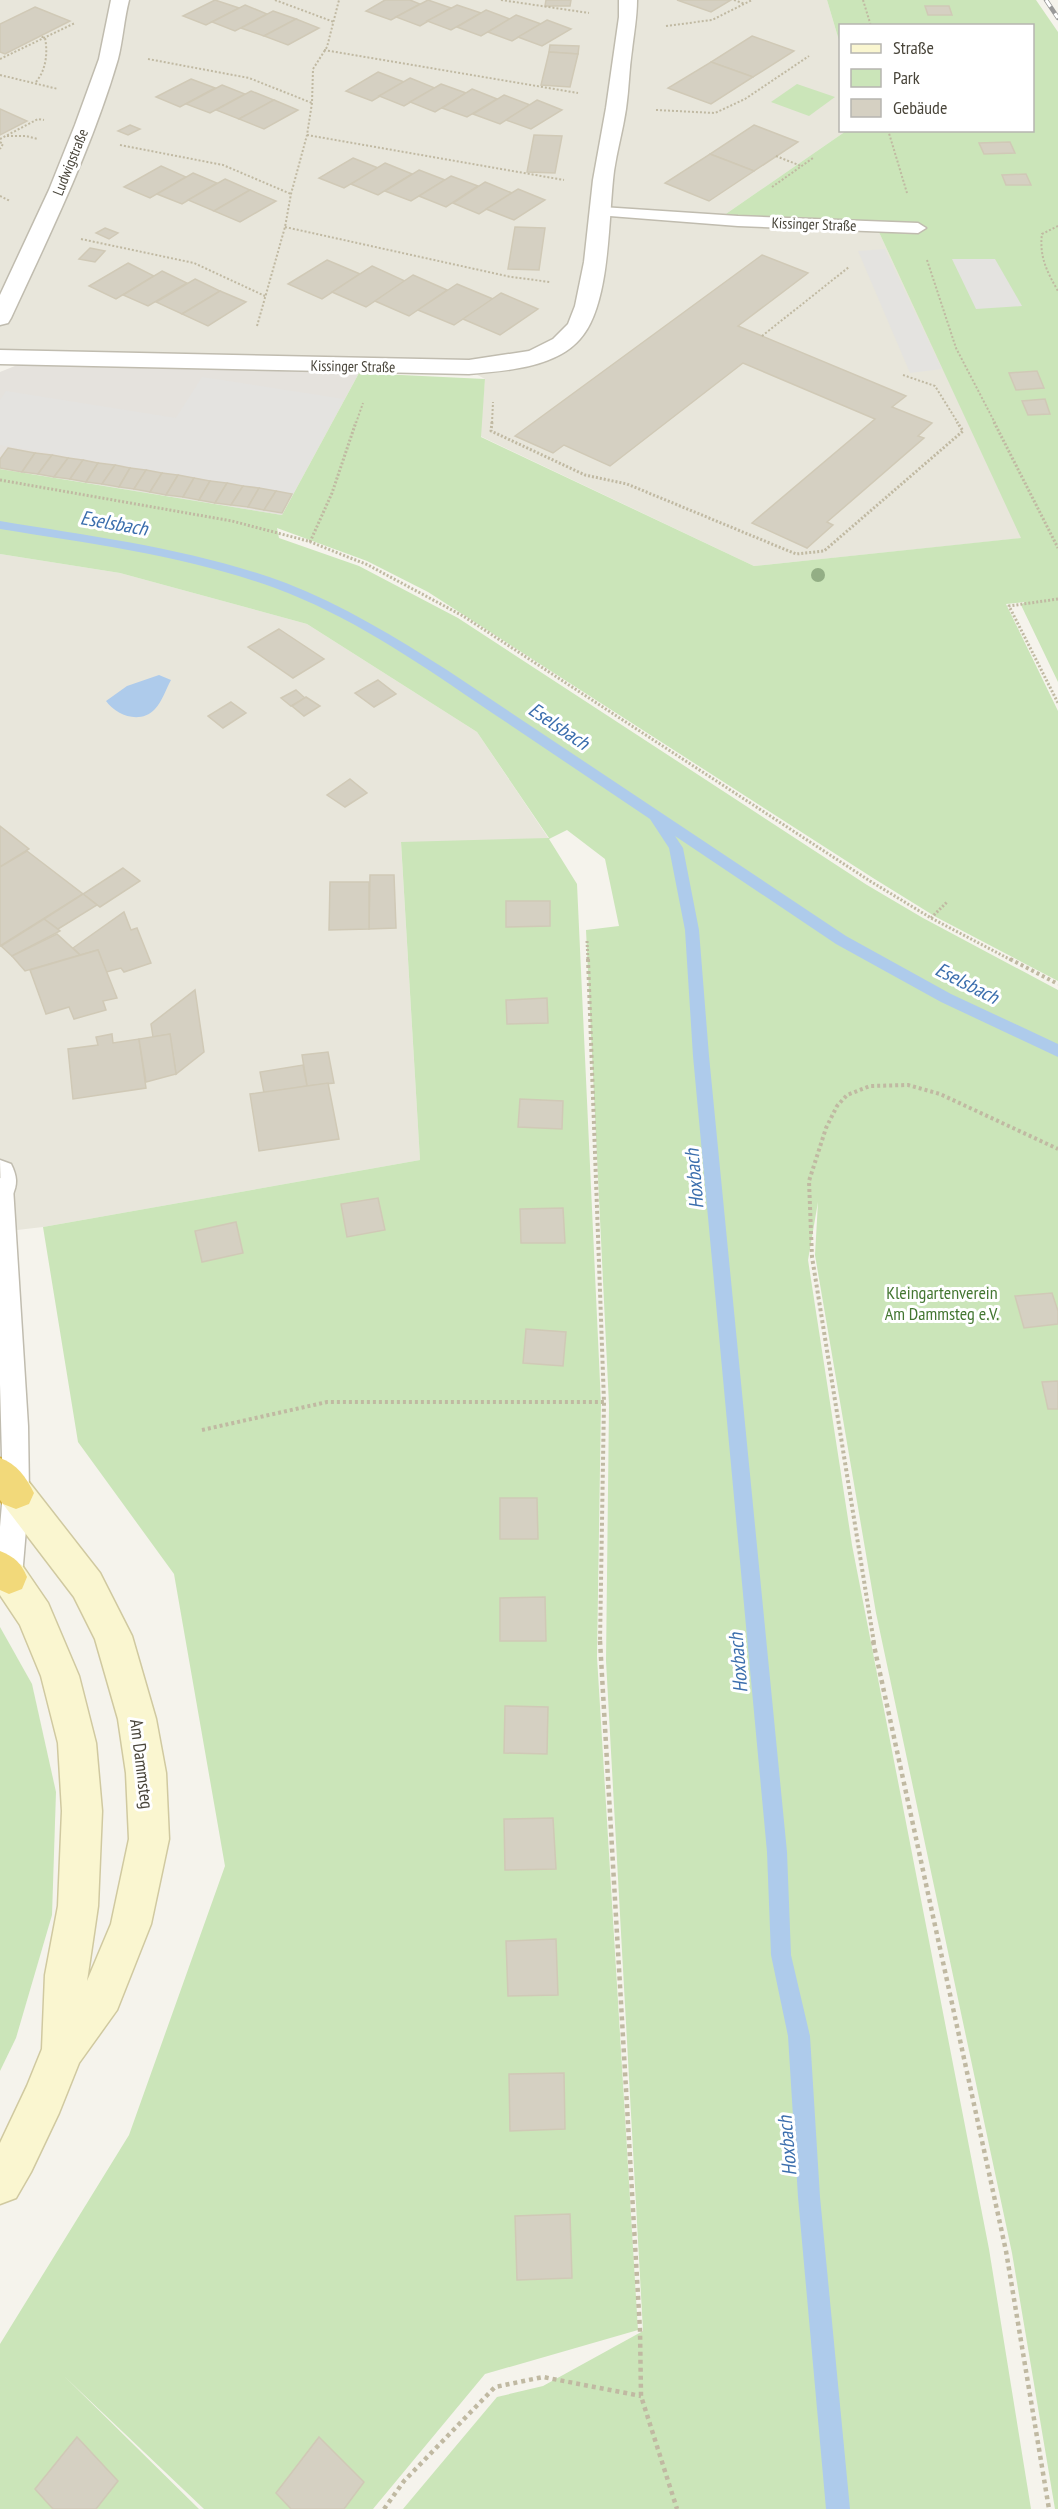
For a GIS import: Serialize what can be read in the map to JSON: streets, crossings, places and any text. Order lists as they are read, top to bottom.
{
  "streets": {
    "main road": ["Am Dammsteg"],
    "street": ["Ludwigstraße", "Kissinger Straße"]
  },
  "water": ["Eselsbach", "Hoxbach"],
  "parks": ["Kleingartenverein Am Dammsteg e.V."],
  "legend": ["Straße", "Park", "Gebäude"]
}
